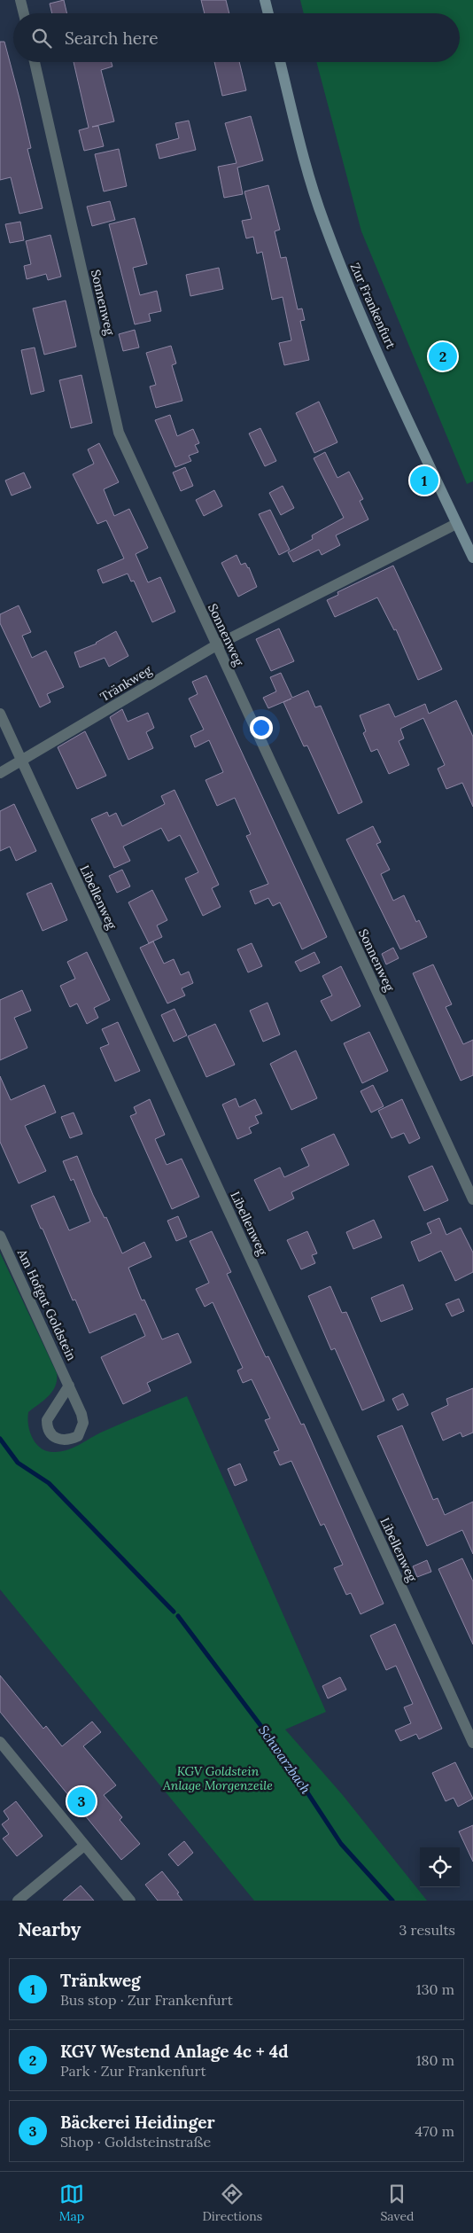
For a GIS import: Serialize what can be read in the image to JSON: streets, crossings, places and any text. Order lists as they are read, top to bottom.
{
  "streets": {
    "street": [
      "Sonnenweg",
      "Zur Frankenfurt",
      "Tränkweg",
      "Libellenweg",
      "Am Hofgut Goldstein"
    ]
  },
  "crossings": [
    ["Sonnenweg", "Tränkweg"],
    ["Zur Frankenfurt", "Tränkweg"],
    ["Tränkweg", "Libellenweg"]
  ],
  "water": ["Schwarzbach"],
  "parks": ["KGV Goldstein Anlage Morgenzeile"],
  "page": {
    "search": "Search here",
    "pins": ["2", "1", "3"],
    "heading": ["Nearby", "3 results"],
    "list": [
      {
        "mark": "1",
        "name": "Tränkweg",
        "note": "Bus stop · Zur Frankenfurt",
        "value": "130 m"
      },
      {
        "mark": "2",
        "name": "KGV Westend Anlage 4c + 4d",
        "note": "Park · Zur Frankenfurt",
        "value": "180 m"
      },
      {
        "mark": "3",
        "name": "Bäckerei Heidinger",
        "note": "Shop · Goldsteinstraße",
        "value": "470 m"
      }
    ],
    "nav": ["Map", "Directions", "Saved"]
  }
}
